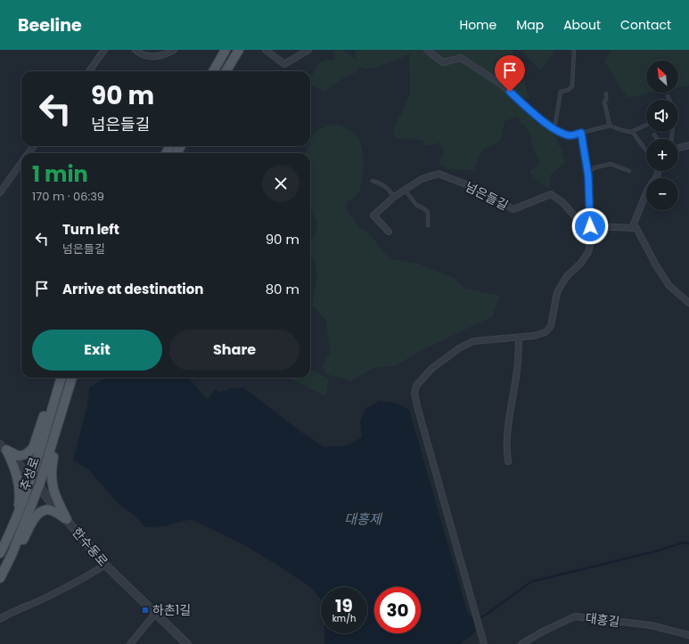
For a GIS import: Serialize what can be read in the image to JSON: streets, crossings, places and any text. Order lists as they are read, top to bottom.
{
  "streets": {
    "main road": ["추성로"],
    "street": ["넘은들길", "한수동로", "대흥길"]
  },
  "crossings": [
    ["추성로", "한수동로"]
  ],
  "water": ["대흥제"],
  "places": {
    "transit": ["하촌1길"]
  },
  "north": "top left",
  "page": {
    "header": "Beeline",
    "nav": [
      "Home",
      "Map",
      "About",
      "Contact"
    ],
    "map_buttons": ["+", "−"],
    "turn": ["90 m", "넘은들길"],
    "heading": ["1 min", "170 m · 06:39"],
    "list": [
      {
        "name": "Turn left",
        "note": "넘은들길",
        "value": "90 m"
      },
      {
        "name": "Arrive at destination",
        "value": "80 m"
      }
    ],
    "buttons": ["Exit", "Share"],
    "speed": "19 km/h",
    "limit": "30"
  }
}
